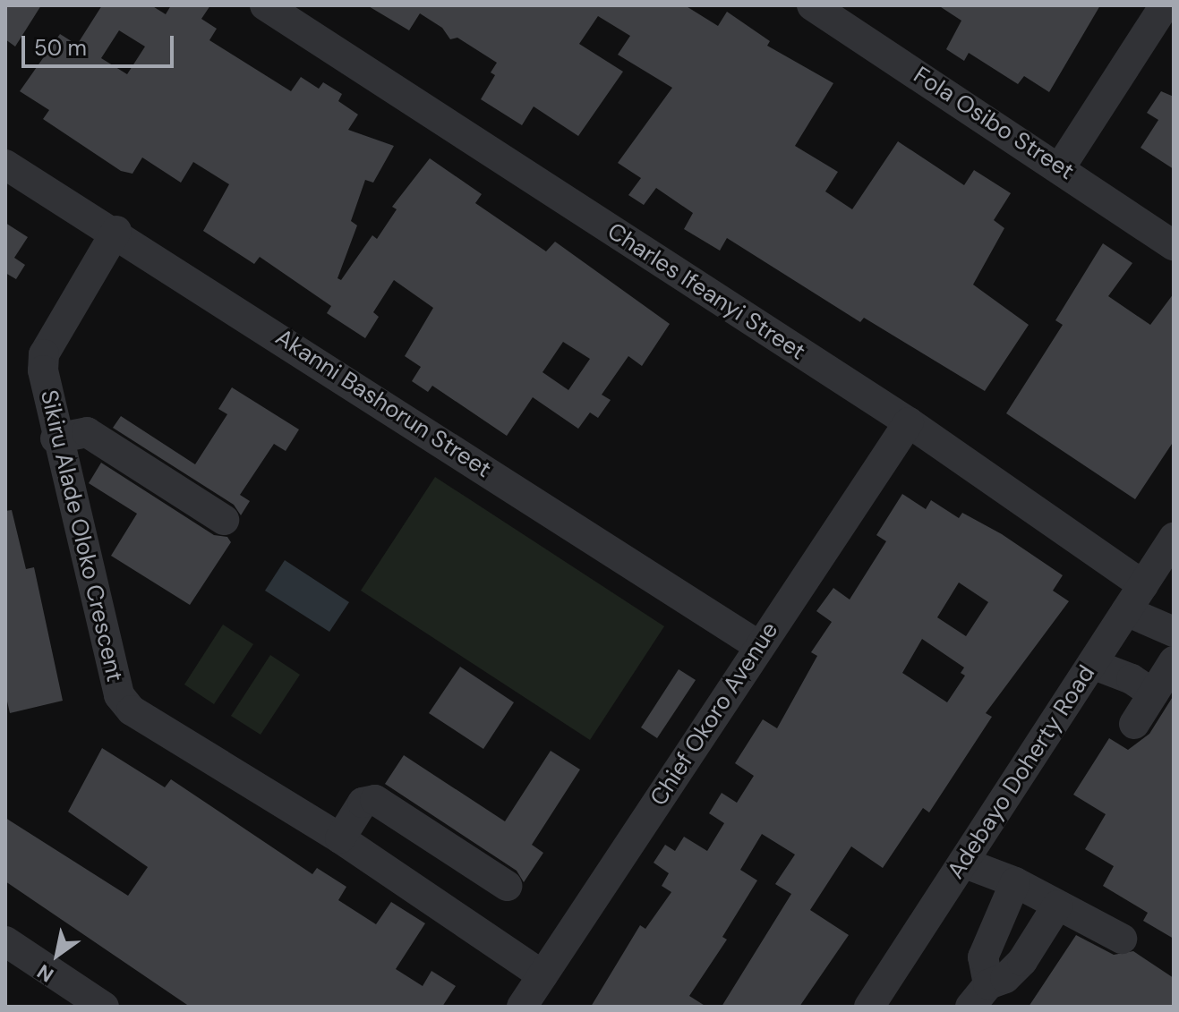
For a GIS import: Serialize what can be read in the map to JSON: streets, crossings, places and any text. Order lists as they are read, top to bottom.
{
  "streets": {
    "street": [
      "Fola Osibo Street",
      "Charles Ifeanyi Street",
      "Akanni Bashorun Street",
      "Sikiru Alade Oloko Crescent",
      "Chief Okoro Avenue",
      "Adebayo Doherty Road"
    ]
  },
  "crossings": [
    ["Charles Ifeanyi Street", "Chief Okoro Avenue"],
    ["Charles Ifeanyi Street", "Adebayo Doherty Road"],
    ["Akanni Bashorun Street", "Sikiru Alade Oloko Crescent"],
    ["Akanni Bashorun Street", "Chief Okoro Avenue"],
    ["Sikiru Alade Oloko Crescent", "Chief Okoro Avenue"]
  ],
  "scale_bar": "50 m",
  "north": "bottom left"
}
